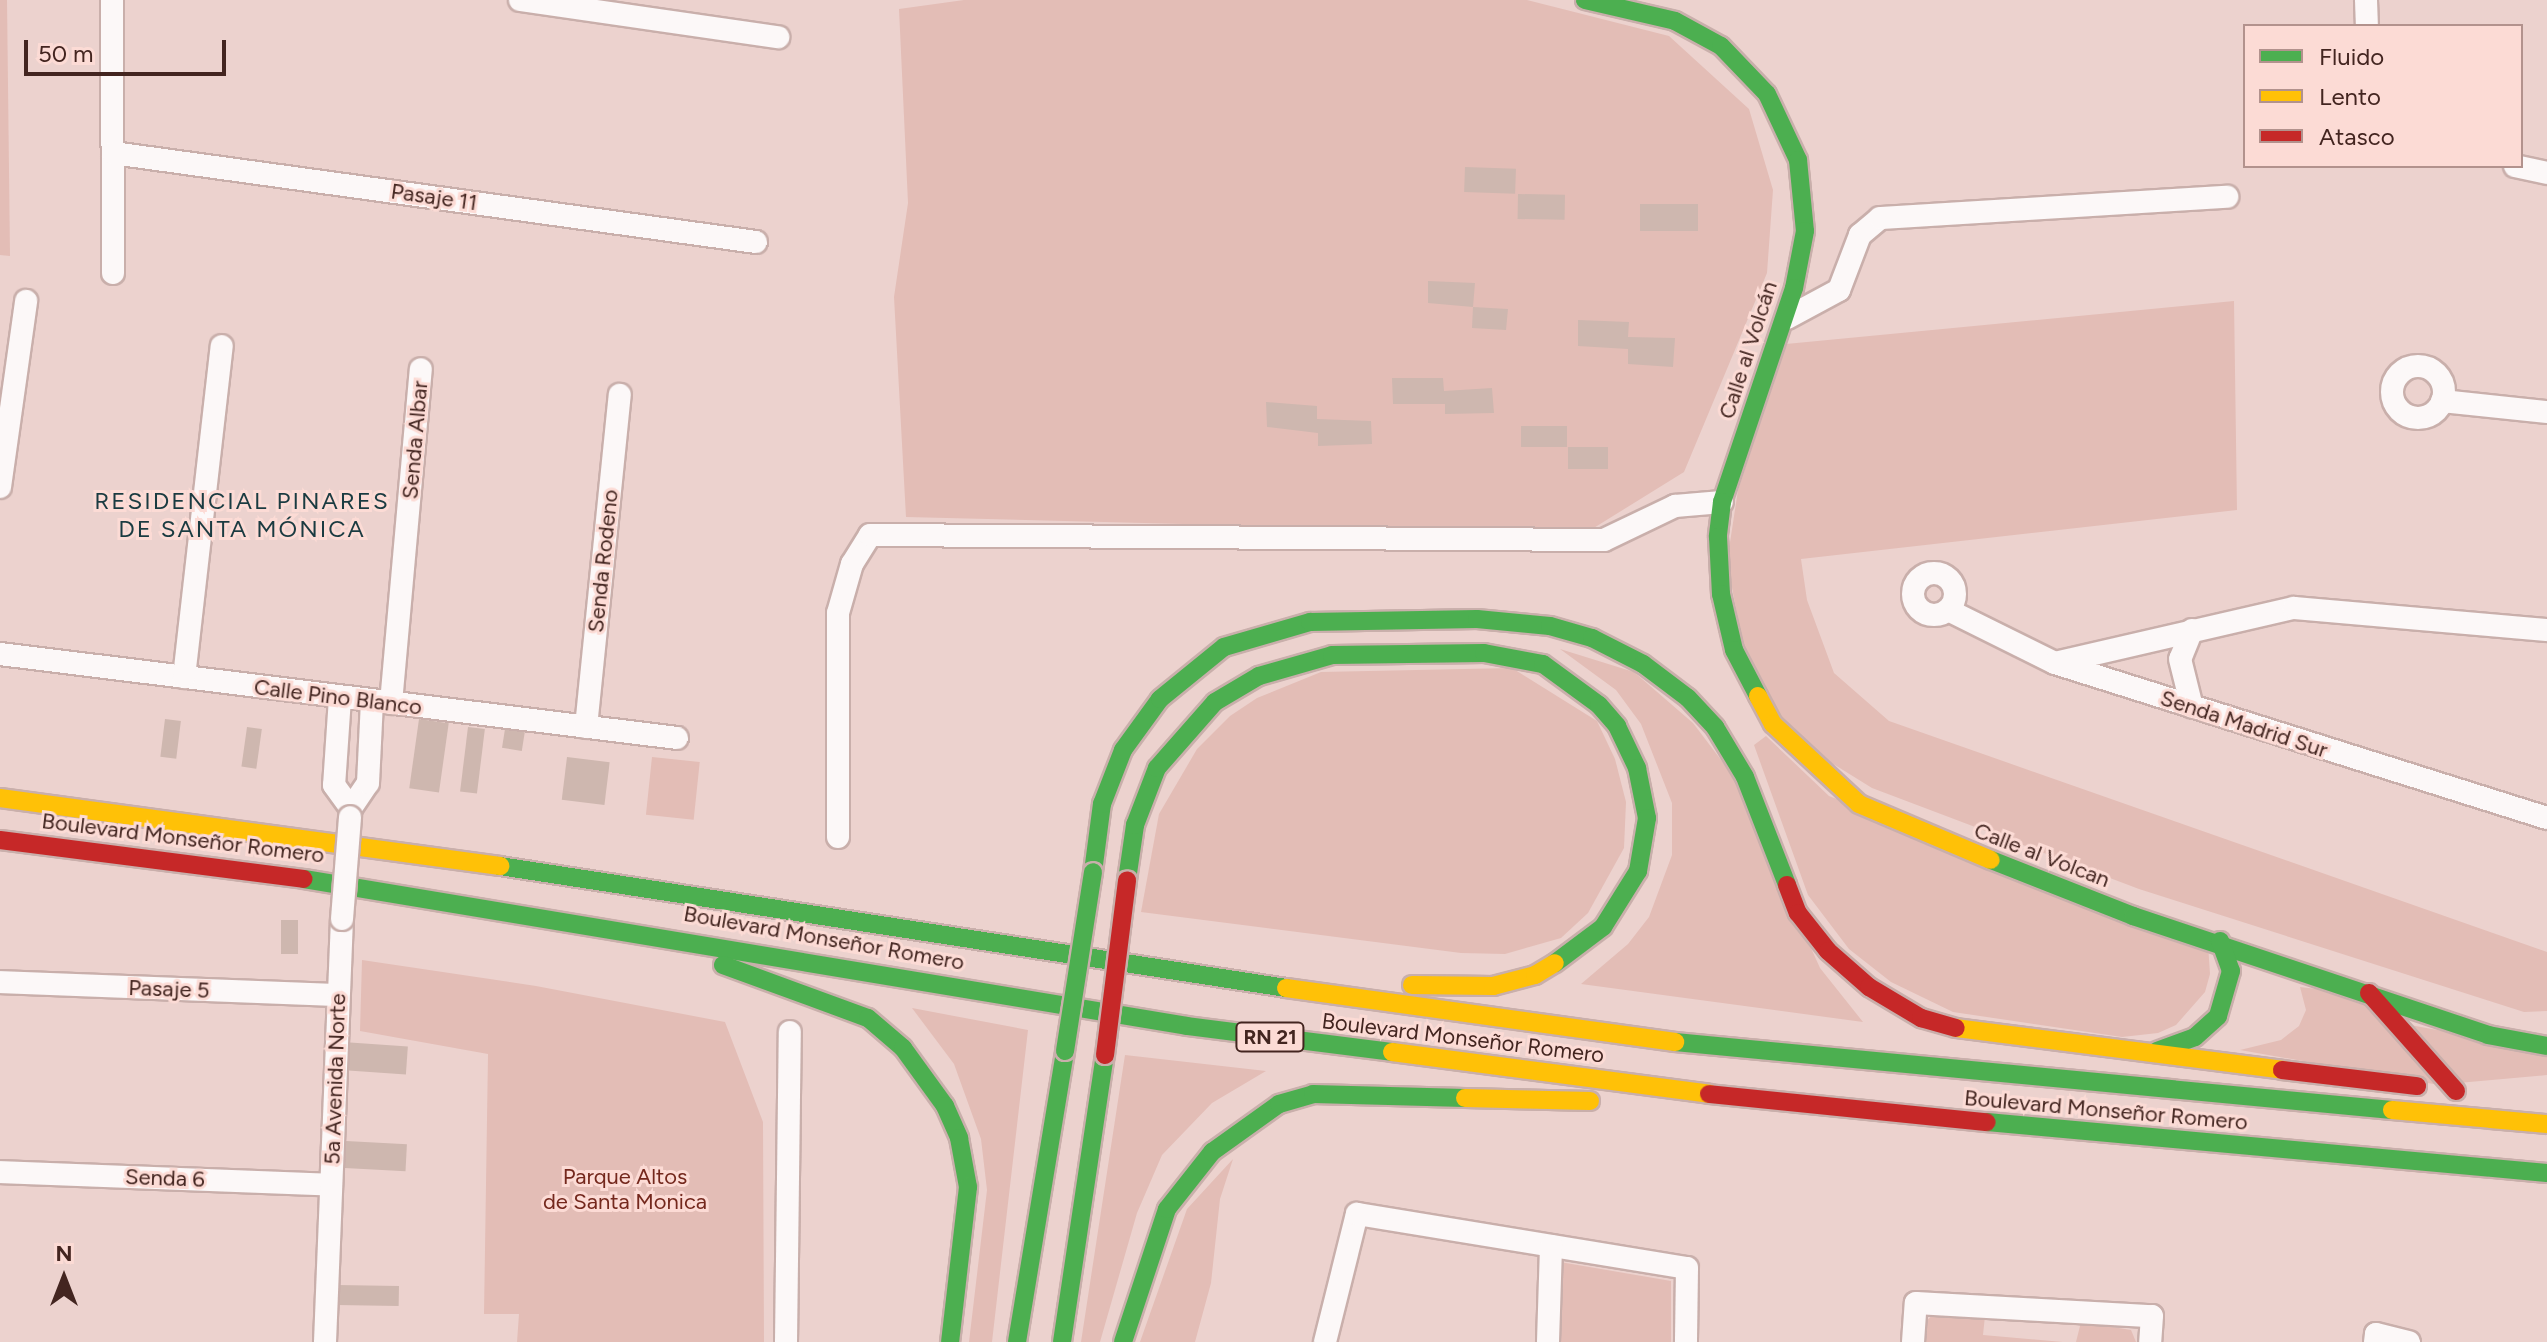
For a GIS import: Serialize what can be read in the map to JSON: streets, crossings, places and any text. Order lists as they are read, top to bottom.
{
  "streets": {
    "main road": [
      "Calle al Volcán",
      "Boulevard Monseñor Romero",
      "Calle al Volcan",
      "RN 21"
    ],
    "street": [
      "Pasaje 11",
      "Senda Albar",
      "Senda Rodeno",
      "Calle Pino Blanco",
      "Senda Madrid Sur",
      "Pasaje 5",
      "5a Avenida Norte",
      "Senda 6"
    ]
  },
  "crossings": [
    ["Calle al Volcán", "Calle al Volcan"],
    ["Senda Albar", "Calle Pino Blanco"],
    ["Senda Albar", "5a Avenida Norte"],
    ["Senda Rodeno", "Calle Pino Blanco"],
    ["Calle Pino Blanco", "5a Avenida Norte"],
    ["Pasaje 5", "5a Avenida Norte"],
    ["5a Avenida Norte", "Senda 6"]
  ],
  "districts": ["RESIDENCIAL PINARES DE SANTA MÓNICA"],
  "parks": ["Parque Altos de Santa Monica"],
  "legend": ["Fluido", "Lento", "Atasco"],
  "scale_bar": "50 m",
  "north": "top"
}
